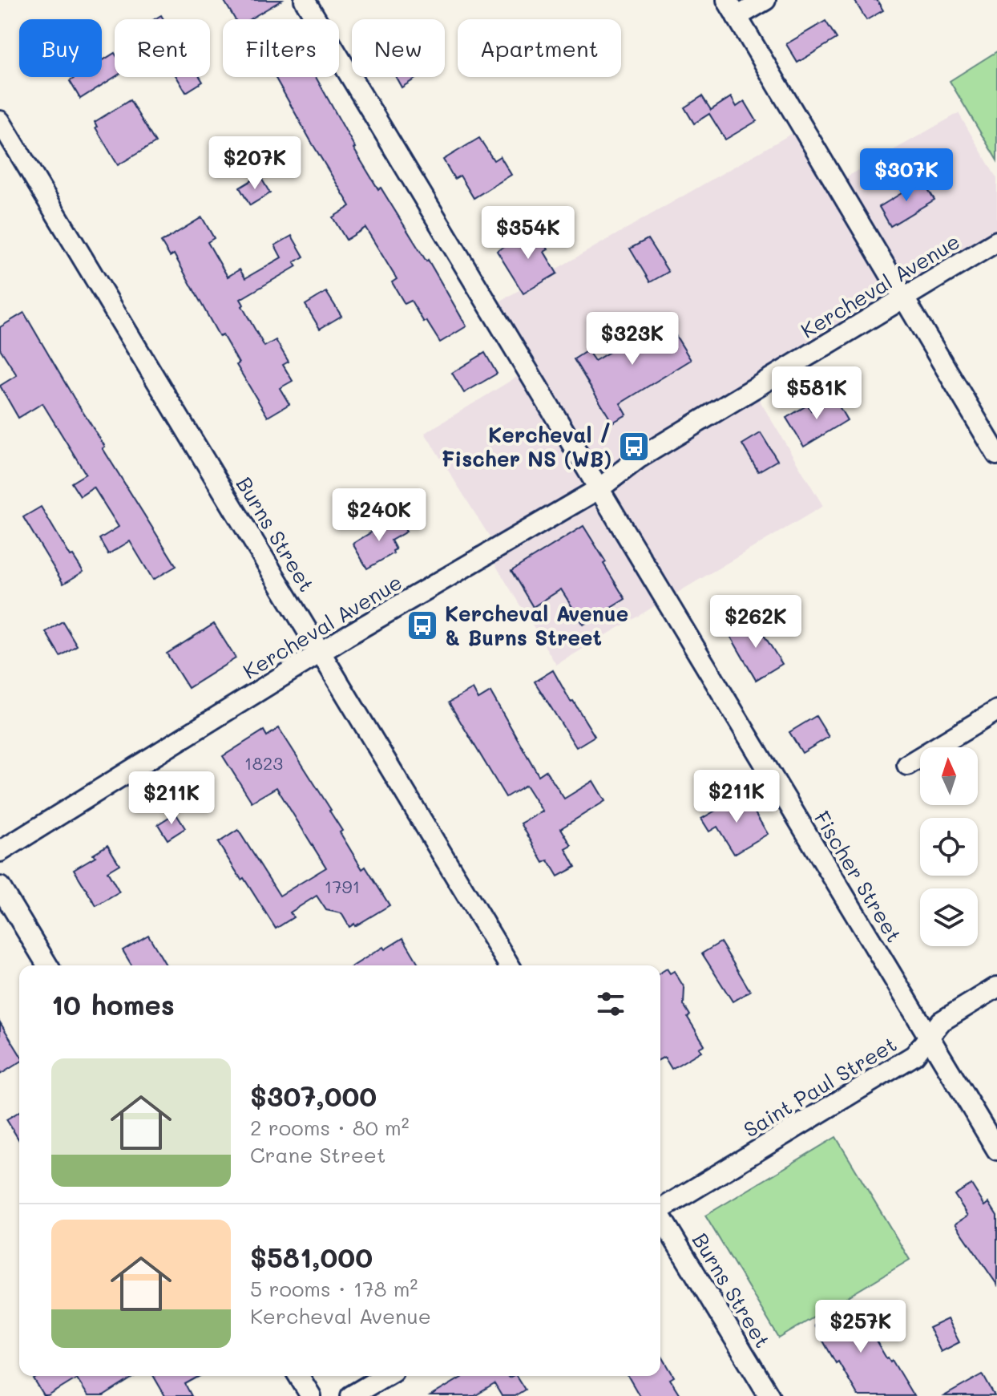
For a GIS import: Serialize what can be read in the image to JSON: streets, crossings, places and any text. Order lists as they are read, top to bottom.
{
  "streets": {
    "street": [
      "Kercheval Avenue",
      "Burns Street",
      "Fischer Street",
      "Saint Paul Street"
    ]
  },
  "crossings": [
    ["Kercheval Avenue", "Burns Street"],
    ["Kercheval Avenue", "Fischer Street"],
    ["Fischer Street", "Saint Paul Street"]
  ],
  "places": {
    "bus stop": ["Kercheval / Fischer NS (WB)", "Kercheval Avenue & Burns Street"]
  },
  "house_numbers": ["1823", "1791"],
  "north": "top",
  "page": {
    "chip": [
      "Buy",
      "Rent",
      "Filters",
      "New",
      "Apartment"
    ],
    "price": [
      "$207K",
      "$307K",
      "$354K",
      "$323K",
      "$581K",
      "$240K",
      "$262K",
      "$211K",
      "$211K",
      "$257K"
    ],
    "heading": "10 homes",
    "list": [
      {
        "name": "$307,000",
        "note": "2 rooms · 80 m² · Crane Street"
      },
      {
        "name": "$581,000",
        "note": "5 rooms · 178 m² · Kercheval Avenue"
      }
    ]
  }
}
